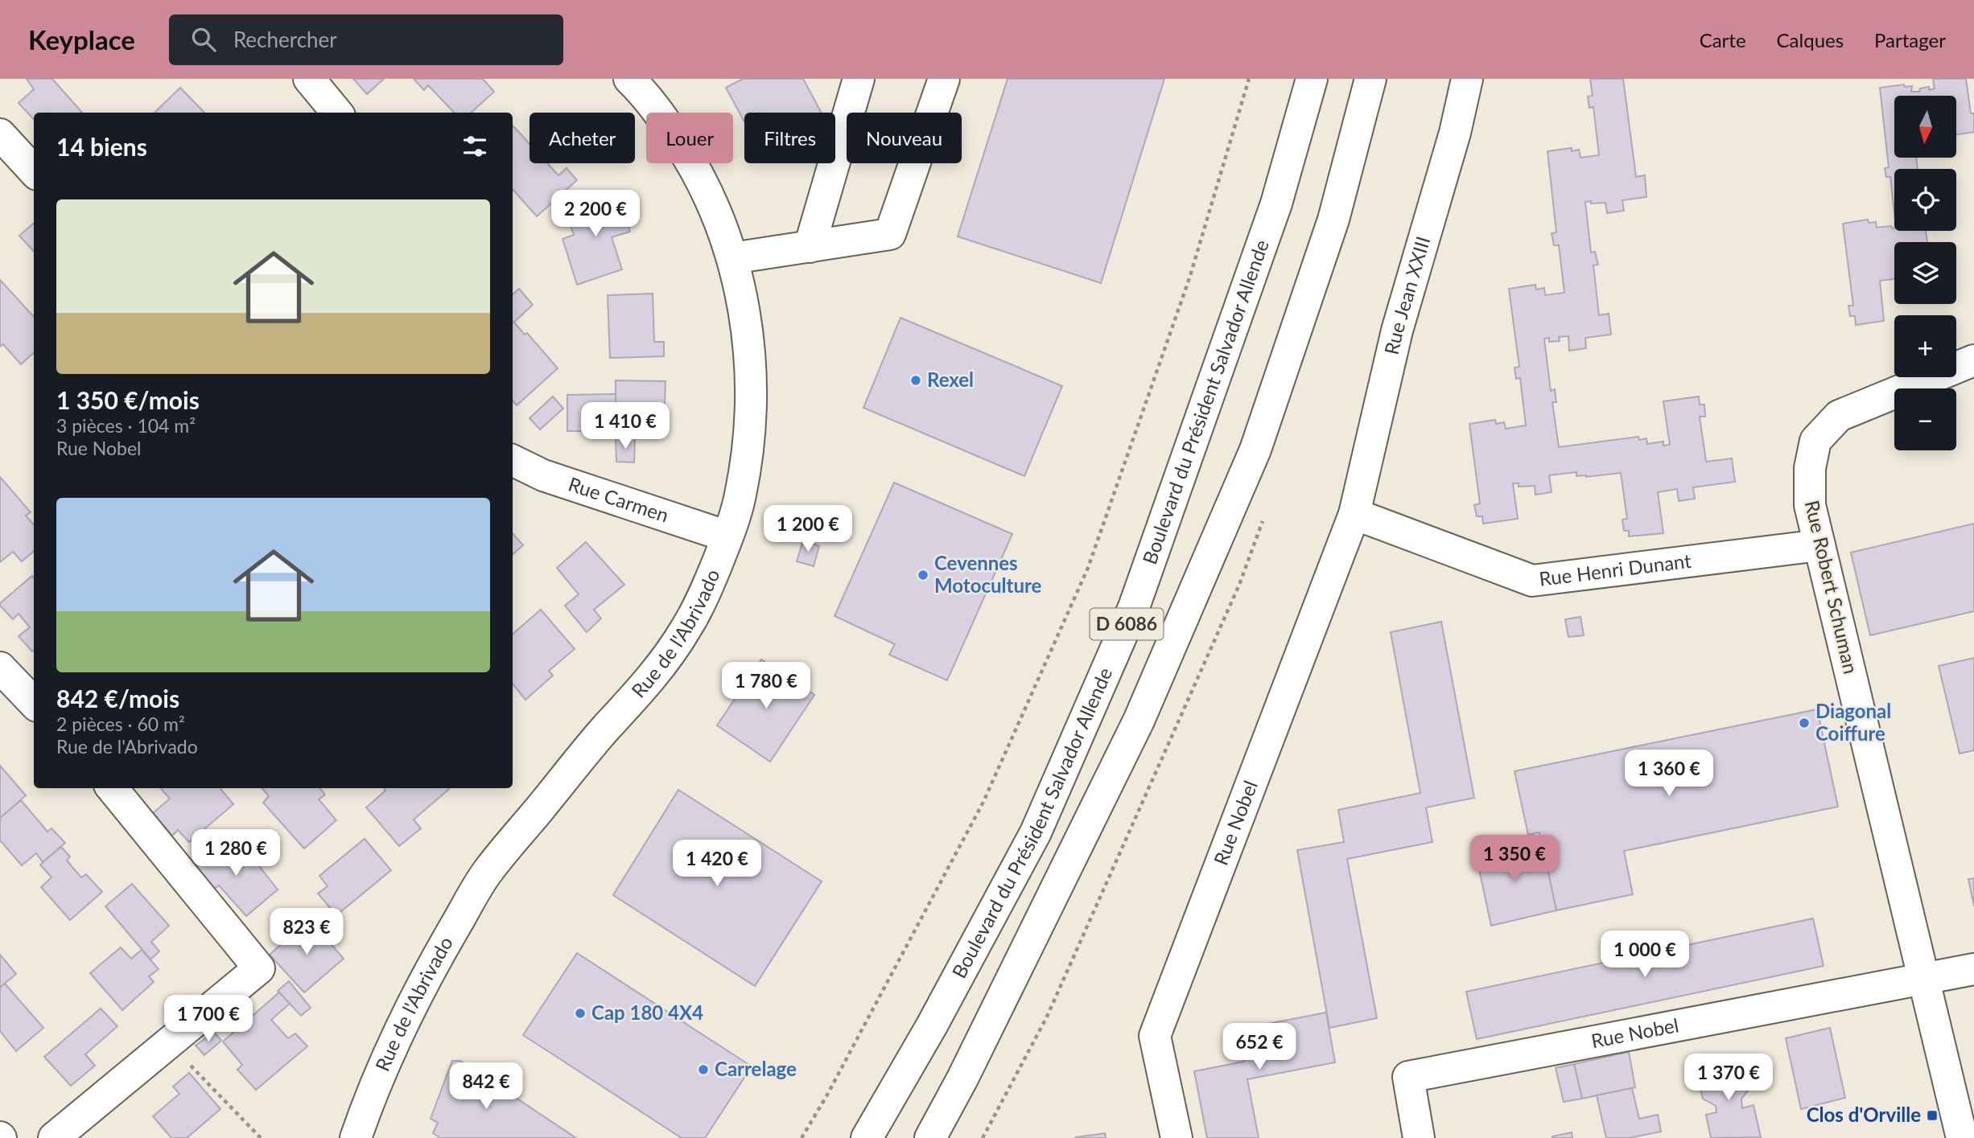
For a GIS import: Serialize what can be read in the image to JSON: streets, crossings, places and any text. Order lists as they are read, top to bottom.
{
  "streets": {
    "street": [
      "Rue Jean XXIII",
      "Boulevard du Président Salvador Allende",
      "Rue Carmen",
      "Rue Henri Dunant",
      "Rue Robert Schuman",
      "D 6086",
      "Rue de l'Abrivado",
      "Rue Nobel"
    ]
  },
  "crossings": [
    ["Rue Jean XXIII", "Rue Henri Dunant"],
    ["Rue Jean XXIII", "Rue Nobel"],
    ["Rue Carmen", "Rue de l'Abrivado"],
    ["Rue Henri Dunant", "Rue Robert Schuman"],
    ["Rue Henri Dunant", "Rue Nobel"],
    ["Rue Robert Schuman", "Rue Nobel"]
  ],
  "places": {
    "other": [
      "Rexel",
      "Cevennes Motoculture",
      "Diagonal Coiffure",
      "Cap 180 4X4",
      "Carrelage"
    ],
    "transit": ["Clos d'Orville"]
  },
  "north": "bottom",
  "page": {
    "header": "Keyplace",
    "search": "Rechercher",
    "nav": ["Carte", "Calques", "Partager"],
    "map_buttons": ["+", "−"],
    "chip": [
      "Acheter",
      "Louer",
      "Filtres",
      "Nouveau"
    ],
    "heading": "14 biens",
    "list": [
      {
        "name": "1 350 €/mois",
        "note": "3 pièces · 104 m² · Rue Nobel"
      },
      {
        "name": "842 €/mois",
        "note": "2 pièces · 60 m² · Rue de l'Abrivado"
      }
    ],
    "price": [
      "2 200 €",
      "1 410 €",
      "1 200 €",
      "1 780 €",
      "1 360 €",
      "1 280 €",
      "1 350 €",
      "1 420 €",
      "823 €",
      "1 000 €",
      "1 700 €",
      "652 €",
      "1 370 €",
      "842 €"
    ]
  }
}
